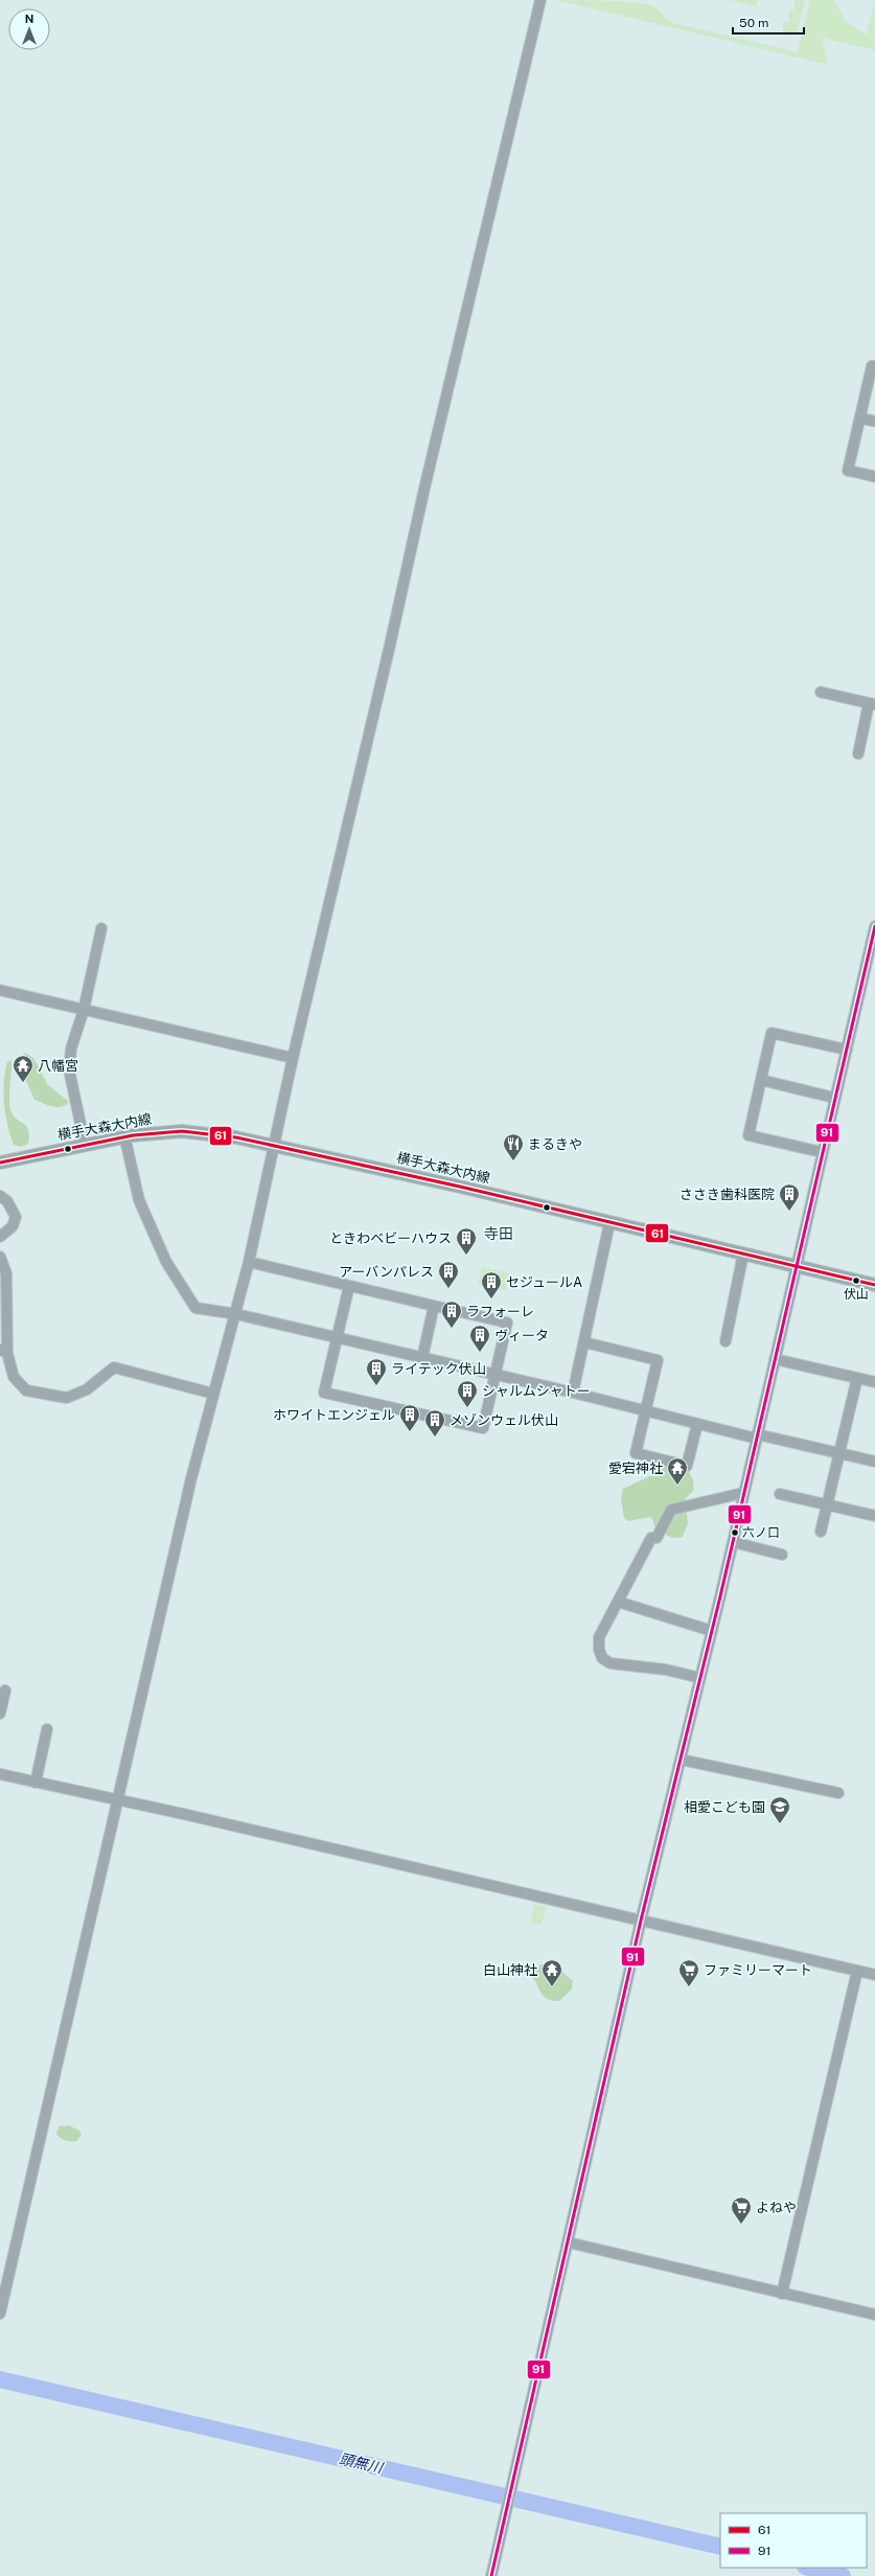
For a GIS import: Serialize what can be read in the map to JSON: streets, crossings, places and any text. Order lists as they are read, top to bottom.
{
  "streets": {
    "main road": ["横手大森大内線"]
  },
  "districts": ["寺田"],
  "water": ["頭無川"],
  "places": {
    "temple": ["八幡宮", "愛宕神社", "白山神社"],
    "restaurant": ["まるきや"],
    "building": [
      "ささき歯科医院",
      "ときわベビーハウス",
      "アーバンパレス",
      "セジュールA",
      "ラフォーレ",
      "ヴィータ",
      "ライテック伏山",
      "シャルムシャトー",
      "ホワイトエンジェル",
      "メゾンウェル伏山"
    ],
    "other": ["伏山", "六ノ口"],
    "school or university": ["相愛こども園"],
    "supermarket": ["ファミリーマート", "よねや"]
  },
  "lines": ["transit line 91", "transit line 61"],
  "legend": ["61", "91"],
  "scale_bar": "50 m",
  "north": "top"
}
